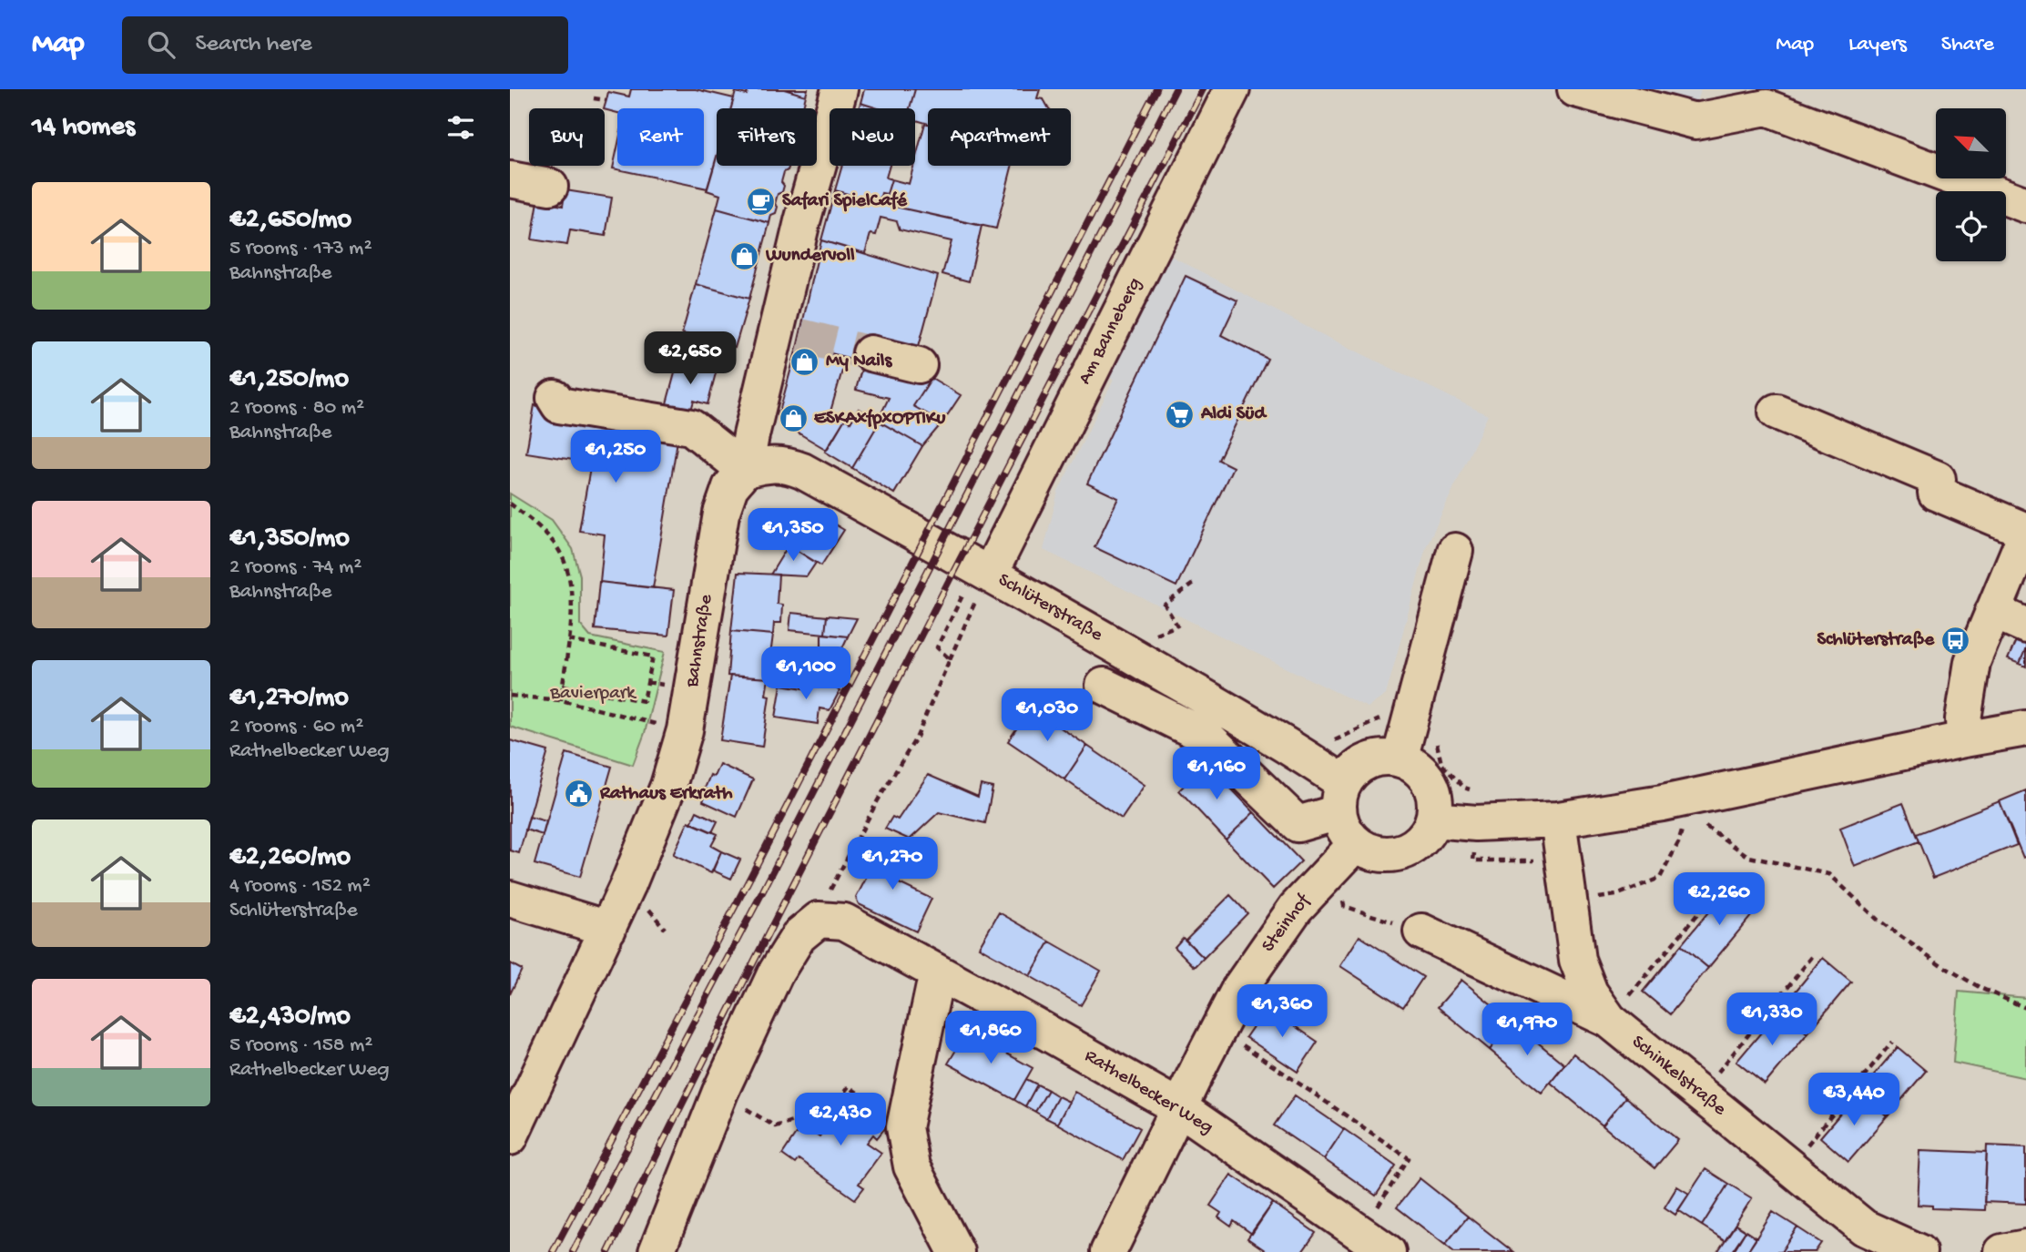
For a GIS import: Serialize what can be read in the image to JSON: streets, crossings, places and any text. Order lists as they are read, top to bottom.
{
  "streets": {
    "street": [
      "Am Bahneberg",
      "Schlüterstraße",
      "Bahnstraße",
      "Steinhof",
      "Schinkelstraße",
      "Rathelbecker Weg"
    ]
  },
  "crossings": [
    ["Am Bahneberg", "Schlüterstraße"],
    ["Schlüterstraße", "Bahnstraße"],
    ["Schlüterstraße", "Steinhof"],
    ["Steinhof", "Rathelbecker Weg"]
  ],
  "parks": ["Bavierpark"],
  "places": {
    "cafe": ["Safari SpielCafé"],
    "shop": ["Wundervoll", "My Nails", "ESKAxfpxOPTIKu"],
    "supermarket": ["Aldi Süd"],
    "bus stop": ["Schlüterstraße"],
    "public building": ["Rathaus Erkrath"]
  },
  "north": "top left",
  "page": {
    "header": "Map",
    "search": "Search here",
    "nav": ["Map", "Layers", "Share"],
    "heading": "14 homes",
    "chip": [
      "Buy",
      "Rent",
      "Filters",
      "New",
      "Apartment"
    ],
    "list": [
      {
        "name": "€2,650/mo",
        "note": "5 rooms · 173 m² · Bahnstraße"
      },
      {
        "name": "€1,250/mo",
        "note": "2 rooms · 80 m² · Bahnstraße"
      },
      {
        "name": "€1,350/mo",
        "note": "2 rooms · 74 m² · Bahnstraße"
      },
      {
        "name": "€1,270/mo",
        "note": "2 rooms · 60 m² · Rathelbecker Weg"
      },
      {
        "name": "€2,260/mo",
        "note": "4 rooms · 152 m² · Schlüterstraße"
      },
      {
        "name": "€2,430/mo",
        "note": "5 rooms · 158 m² · Rathelbecker Weg"
      }
    ],
    "price": [
      "€2,650",
      "€1,250",
      "€1,350",
      "€1,100",
      "€1,030",
      "€1,160",
      "€1,270",
      "€2,260",
      "€1,360",
      "€1,330",
      "€1,970",
      "€1,860",
      "€3,440",
      "€2,430"
    ]
  }
}
